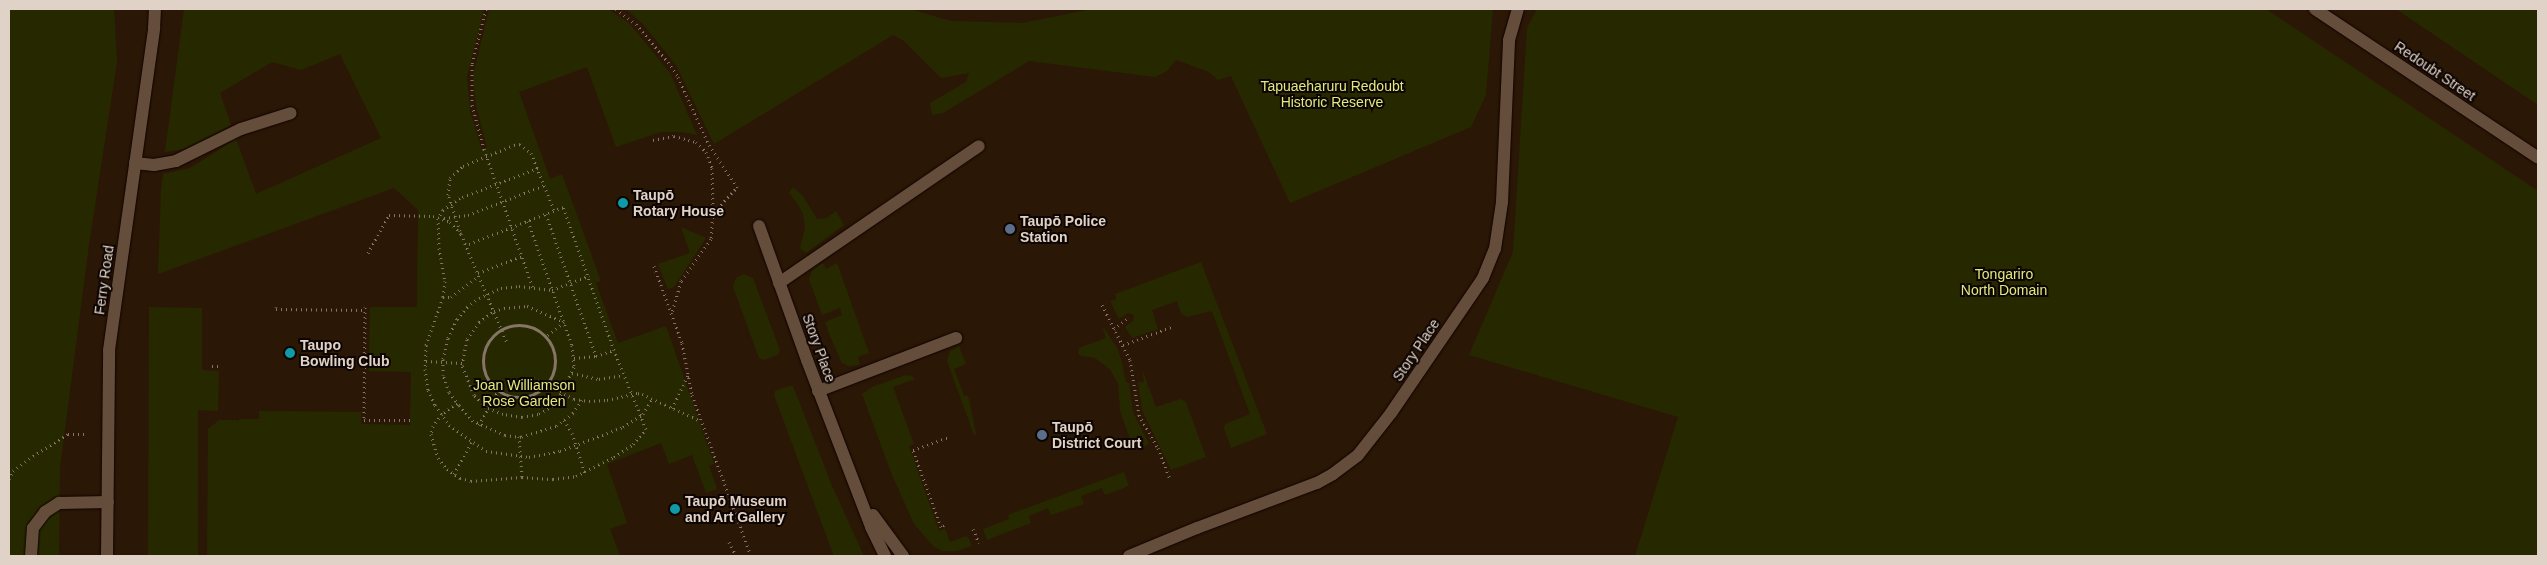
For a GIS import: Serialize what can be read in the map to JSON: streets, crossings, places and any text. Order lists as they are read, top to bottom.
{
  "streets": {
    "street": ["Redoubt Street", "Ferry Road", "Story Place"]
  },
  "parks": ["Tapuaeharuru Redoubt Historic Reserve", "Tongariro North Domain", "Joan Williamson Rose Garden"],
  "places": [
    "Taupō Rotary House",
    "Taupō Police Station",
    "Taupo Bowling Club",
    "Taupō District Court",
    "Taupō Museum and Art Gallery"
  ]
}
